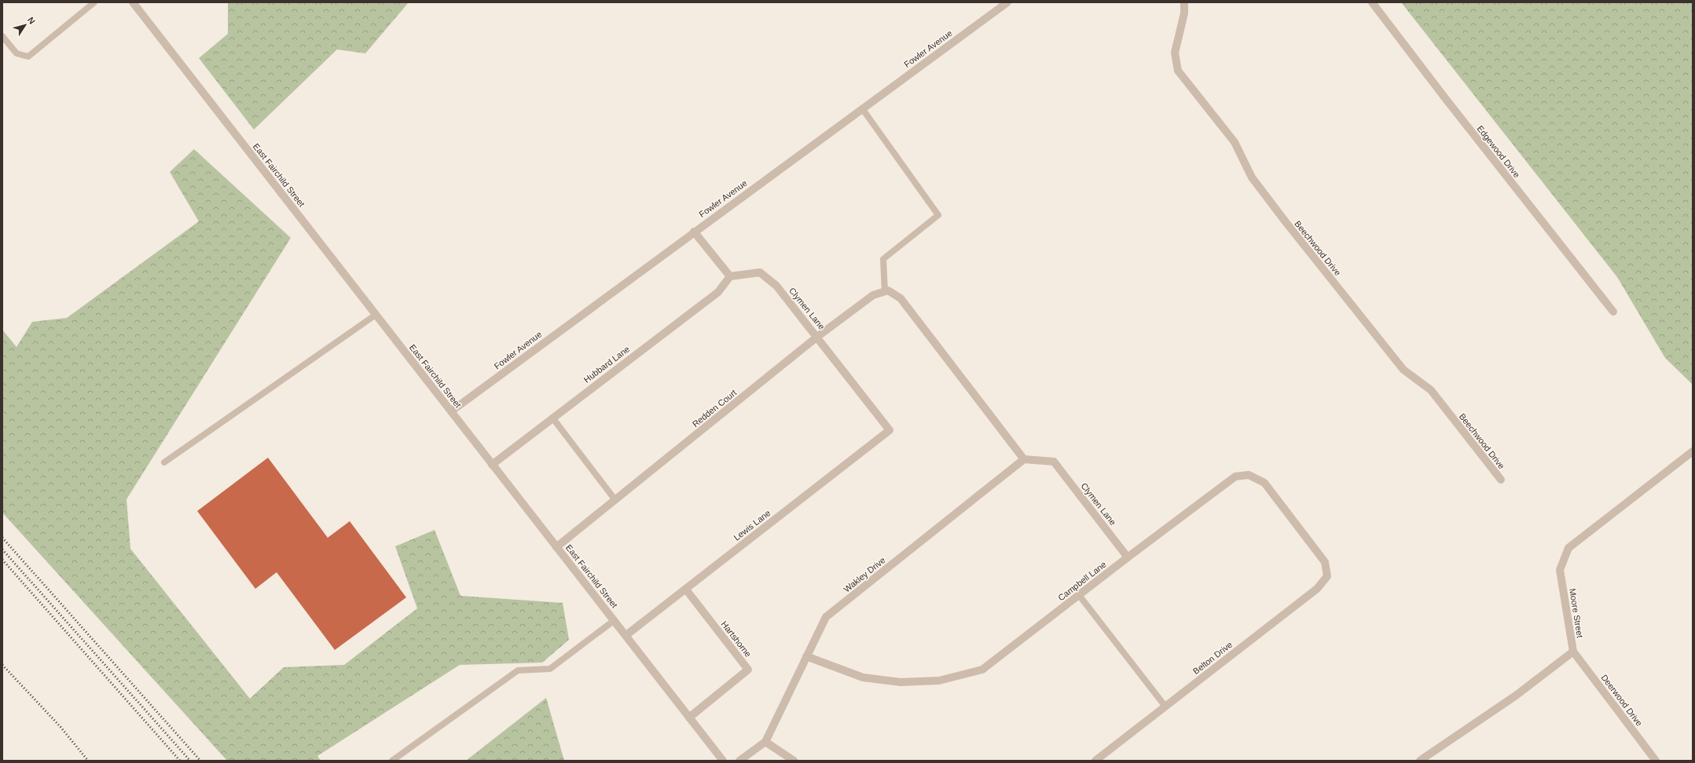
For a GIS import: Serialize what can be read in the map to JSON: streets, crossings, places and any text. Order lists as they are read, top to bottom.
{
  "streets": {
    "street": [
      "Fowler Avenue",
      "Edgewood Drive",
      "East Fairchild Street",
      "Beechwood Drive",
      "Clymen Lane",
      "Hubbard Lane",
      "Redden Court",
      "Lewis Lane",
      "Wakley Drive",
      "Campbell Lane",
      "Moore Street",
      "Hartshorne",
      "Belton Drive",
      "Deerwood Drive"
    ]
  },
  "crossings": [
    ["Fowler Avenue", "East Fairchild Street"],
    ["East Fairchild Street", "Hubbard Lane"],
    ["East Fairchild Street", "Redden Court"],
    ["East Fairchild Street", "Lewis Lane"],
    ["East Fairchild Street", "Hartshorne"],
    ["Clymen Lane", "Hubbard Lane"],
    ["Clymen Lane", "Redden Court"],
    ["Clymen Lane", "Lewis Lane"],
    ["Clymen Lane", "Wakley Drive"],
    ["Clymen Lane", "Campbell Lane"],
    ["Lewis Lane", "Hartshorne"],
    ["Wakley Drive", "Campbell Lane"],
    ["Campbell Lane", "Belton Drive"],
    ["Moore Street", "Deerwood Drive"]
  ],
  "north": "top right"
}
